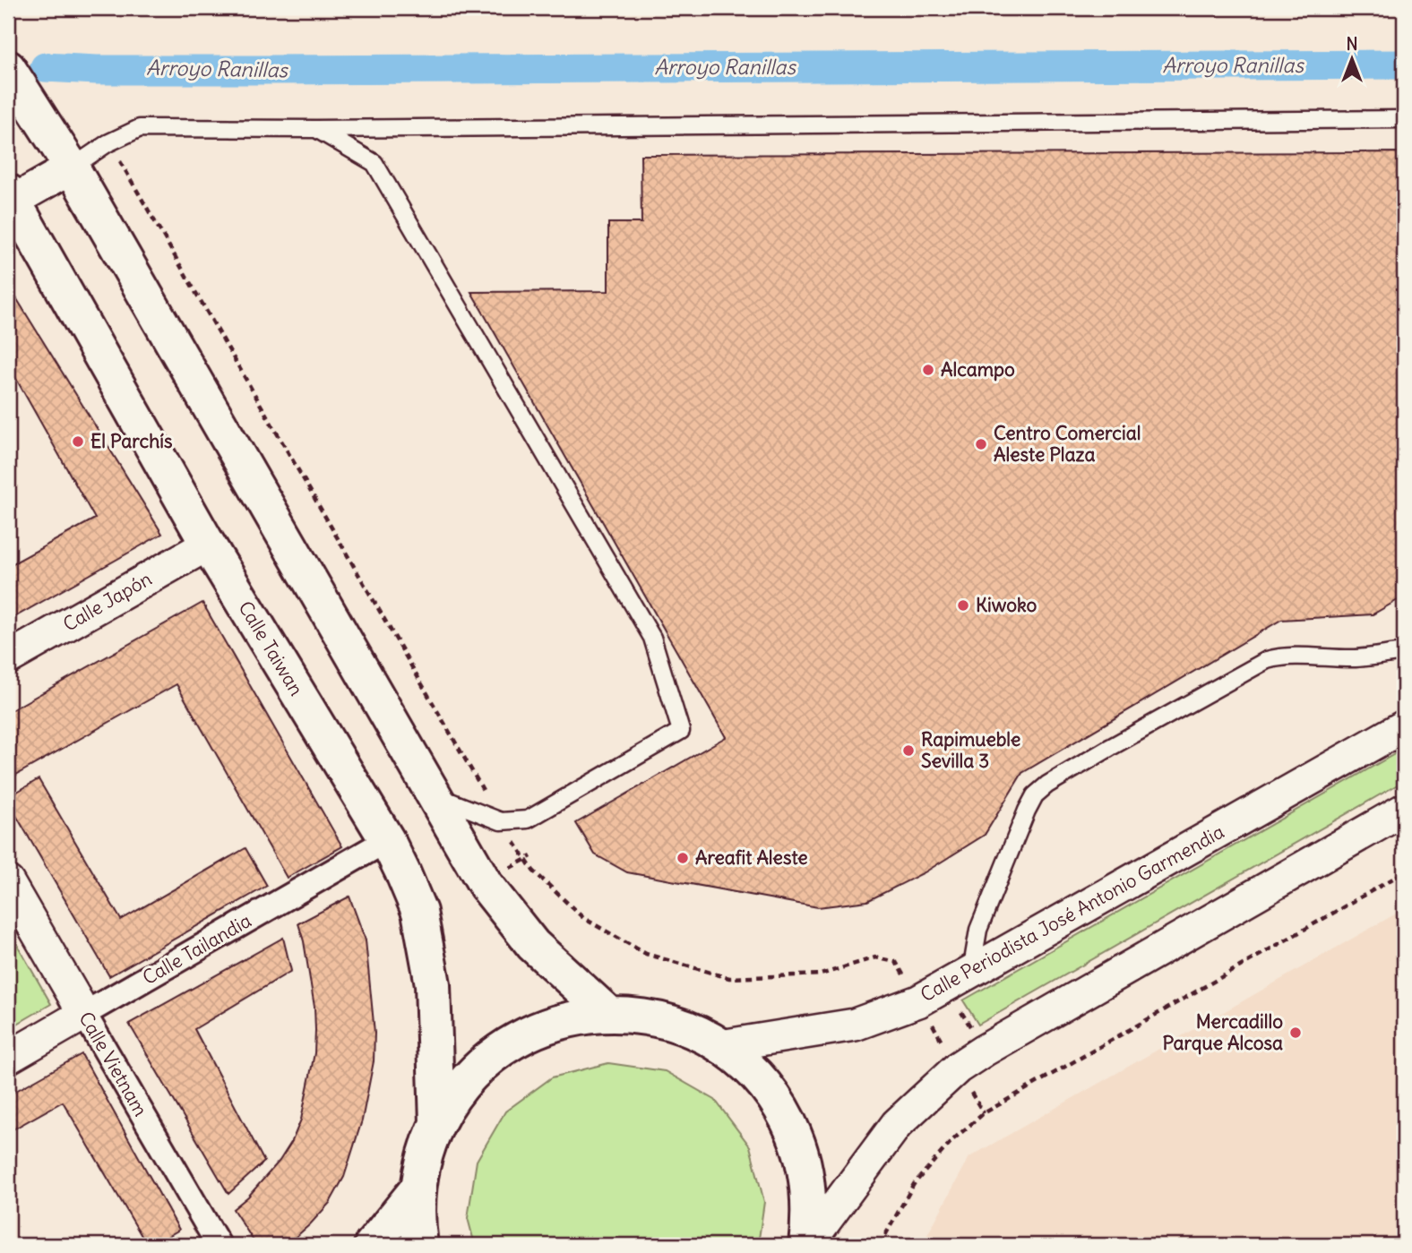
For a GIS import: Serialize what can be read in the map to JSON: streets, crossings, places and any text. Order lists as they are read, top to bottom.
{
  "streets": {
    "street": [
      "Calle Japón",
      "Calle Taiwan",
      "Calle Periodista José Antonio Garmendia",
      "Calle Tailandia",
      "Calle Vietnam"
    ]
  },
  "crossings": [
    ["Calle Japón", "Calle Taiwan"],
    ["Calle Taiwan", "Calle Tailandia"],
    ["Calle Tailandia", "Calle Vietnam"]
  ],
  "water": ["Arroyo Ranillas"],
  "places": [
    "Alcampo",
    "El Parchís",
    "Centro Comercial Aleste Plaza",
    "Kiwoko",
    "Rapimueble Sevilla 3",
    "Areafit Aleste",
    "Mercadillo Parque Alcosa"
  ],
  "north": "top"
}
